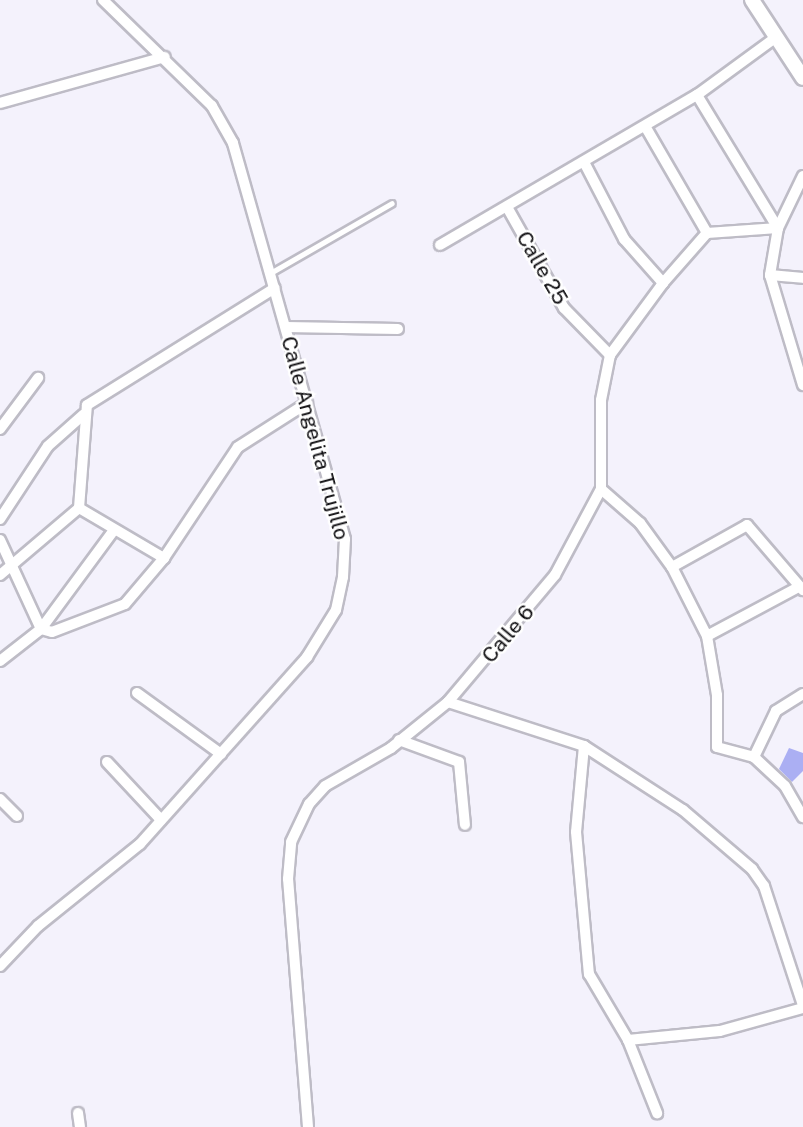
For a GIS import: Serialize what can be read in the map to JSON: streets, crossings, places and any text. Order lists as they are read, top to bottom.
{
  "streets": {
    "street": ["Calle 25", "Calle Angelita Trujillo", "Calle 6"]
  },
  "crossings": [
    ["Calle 25", "Calle 6"]
  ]
}
